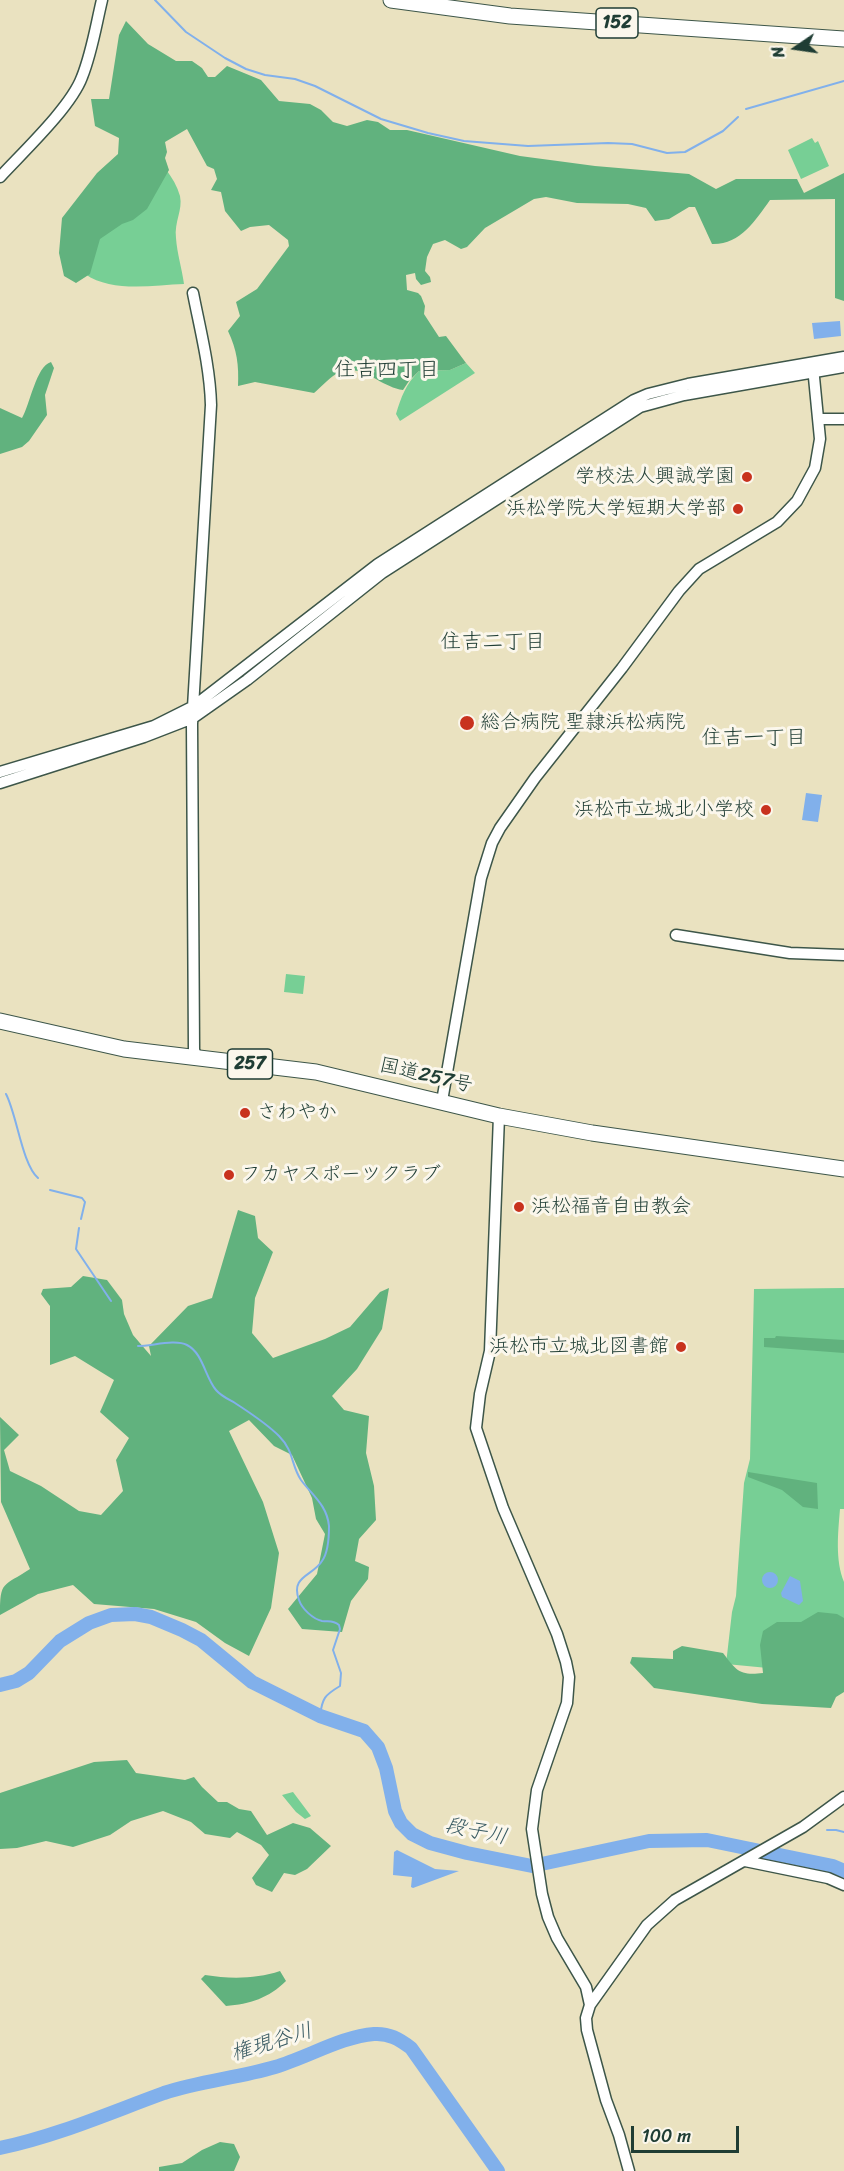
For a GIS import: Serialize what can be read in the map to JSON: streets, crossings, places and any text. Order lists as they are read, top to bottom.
{
  "streets": {
    "highway": ["152", "257", "国道257号"]
  },
  "districts": ["住吉四丁目", "住吉二丁目", "住吉一丁目"],
  "water": ["段子川", "権現谷川"],
  "places": [
    "学校法人興誠学園",
    "浜松学院大学短期大学部",
    "総合病院 聖隷浜松病院",
    "浜松市立城北小学校",
    "さわやか",
    "フカヤスポーツクラブ",
    "浜松福音自由教会",
    "浜松市立城北図書館"
  ],
  "scale_bar": "100 m",
  "north": "left"
}
